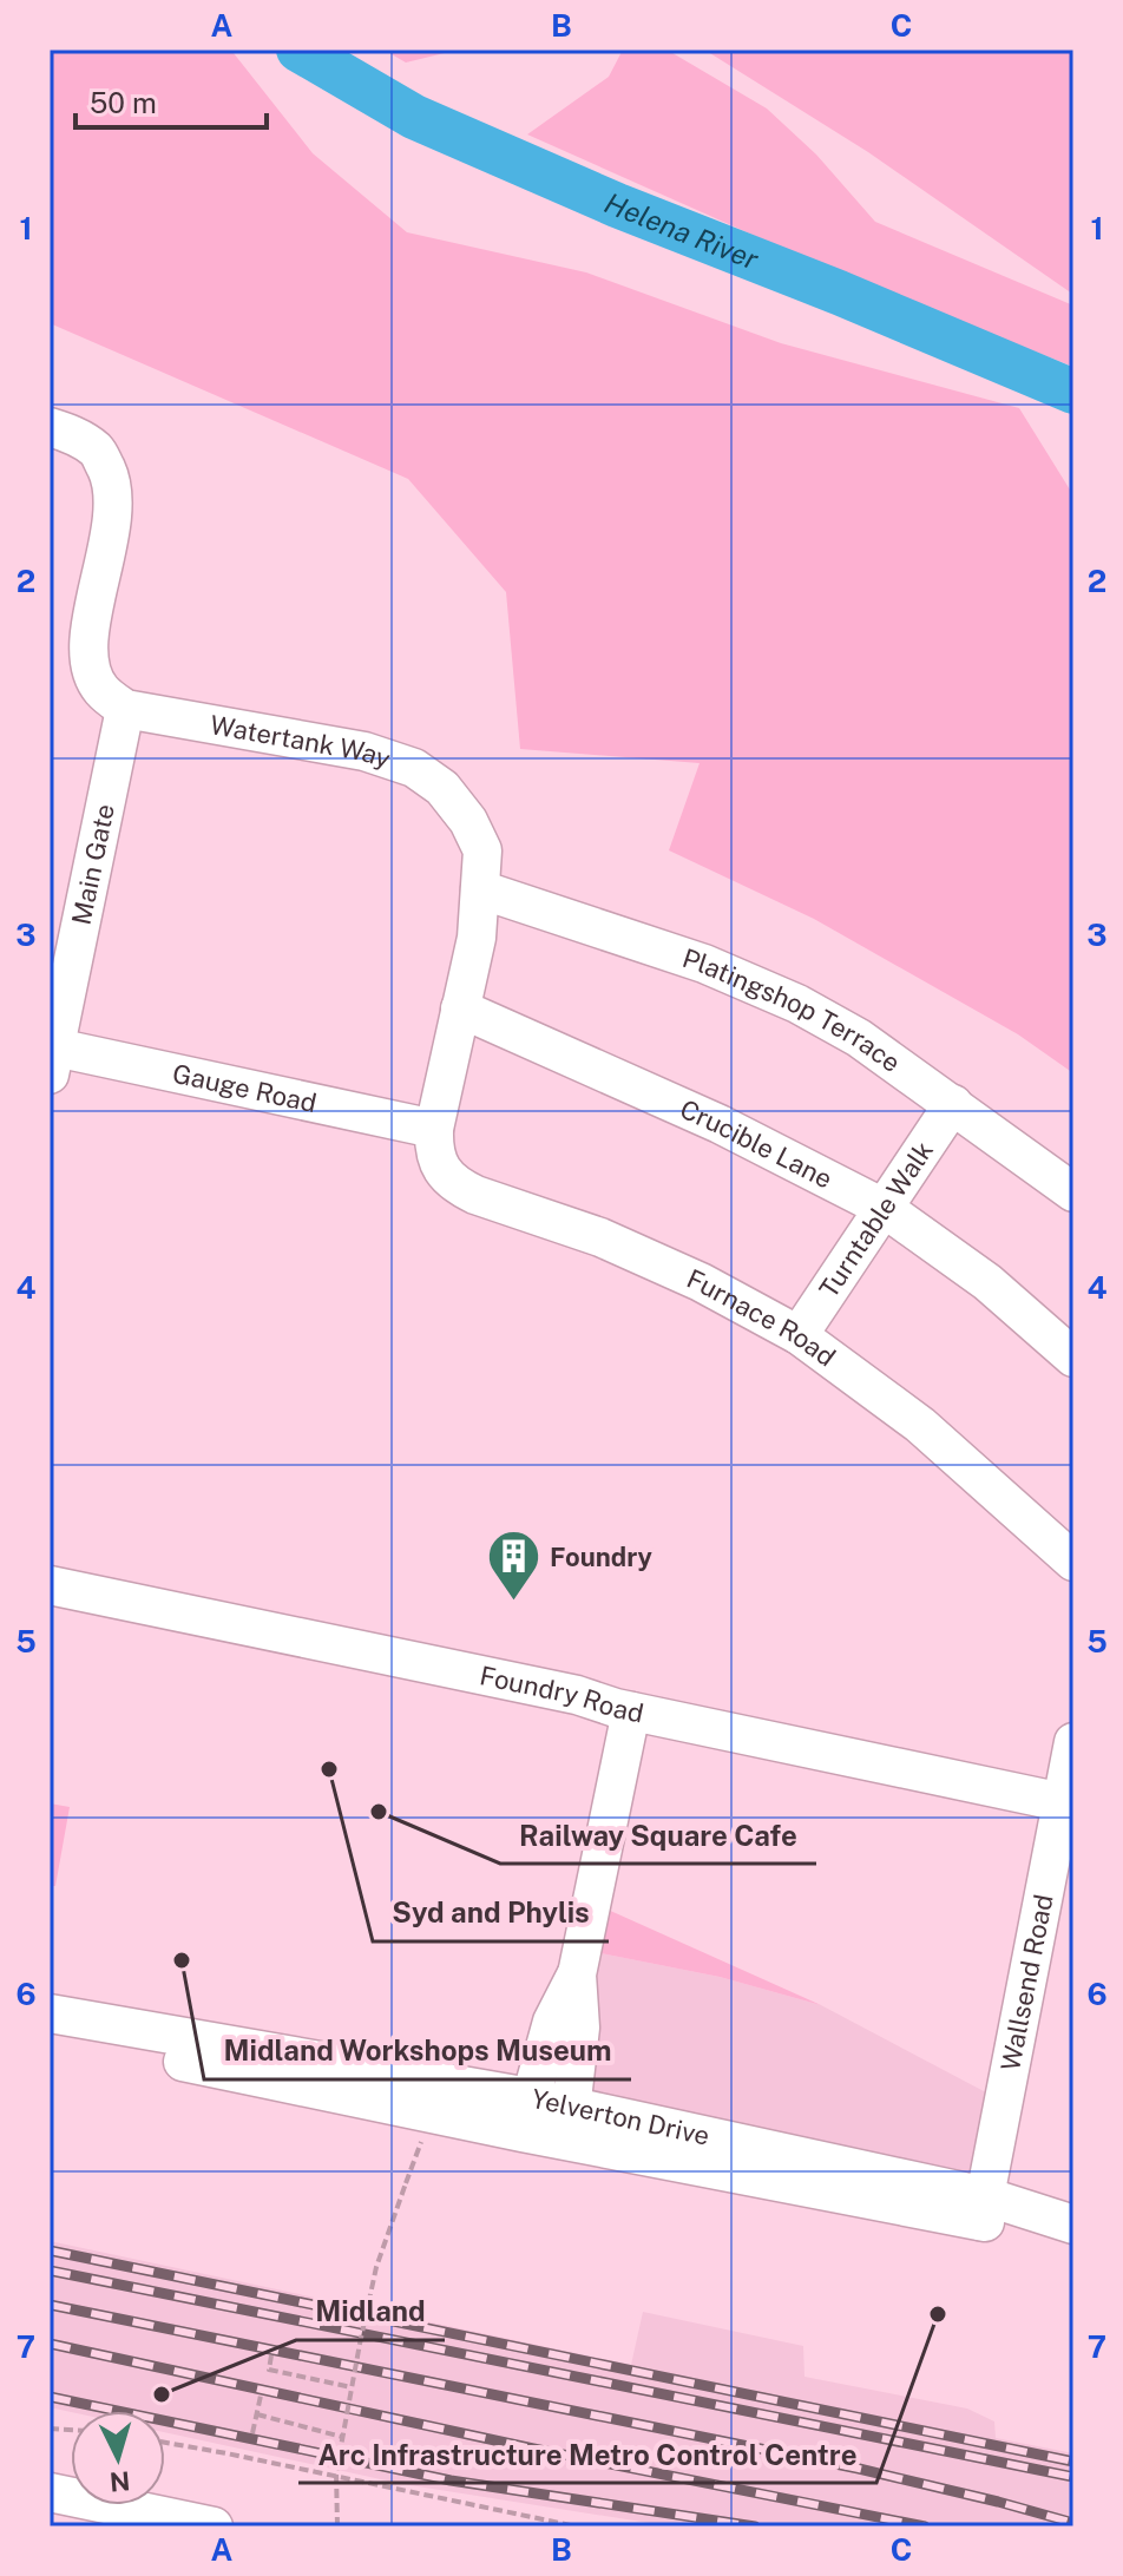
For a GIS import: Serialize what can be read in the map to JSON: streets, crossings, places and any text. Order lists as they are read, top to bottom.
{
  "streets": {
    "street": [
      "Watertank Way",
      "Main Gate",
      "Platingshop Terrace",
      "Gauge Road",
      "Crucible Lane",
      "Turntable Walk",
      "Furnace Road",
      "Foundry Road",
      "Wallsend Road",
      "Yelverton Drive"
    ]
  },
  "crossings": [
    ["Watertank Way", "Main Gate"],
    ["Watertank Way", "Platingshop Terrace"],
    ["Watertank Way", "Gauge Road"],
    ["Watertank Way", "Crucible Lane"],
    ["Watertank Way", "Furnace Road"],
    ["Main Gate", "Gauge Road"],
    ["Platingshop Terrace", "Turntable Walk"],
    ["Gauge Road", "Furnace Road"],
    ["Crucible Lane", "Turntable Walk"],
    ["Turntable Walk", "Furnace Road"],
    ["Foundry Road", "Wallsend Road"],
    ["Wallsend Road", "Yelverton Drive"]
  ],
  "water": ["Helena River"],
  "places": {
    "building": ["Foundry"],
    "other": [
      "Syd and Phylis",
      "Railway Square Cafe",
      "Midland Workshops Museum",
      "Arc Infrastructure Metro Control Centre",
      "Midland"
    ]
  },
  "scale_bar": "50 m",
  "north": "bottom",
  "grid": {
    "columns": ["A", "B", "C"],
    "rows": [
      "1",
      "2",
      "3",
      "4",
      "5",
      "6",
      "7"
    ]
  }
}
